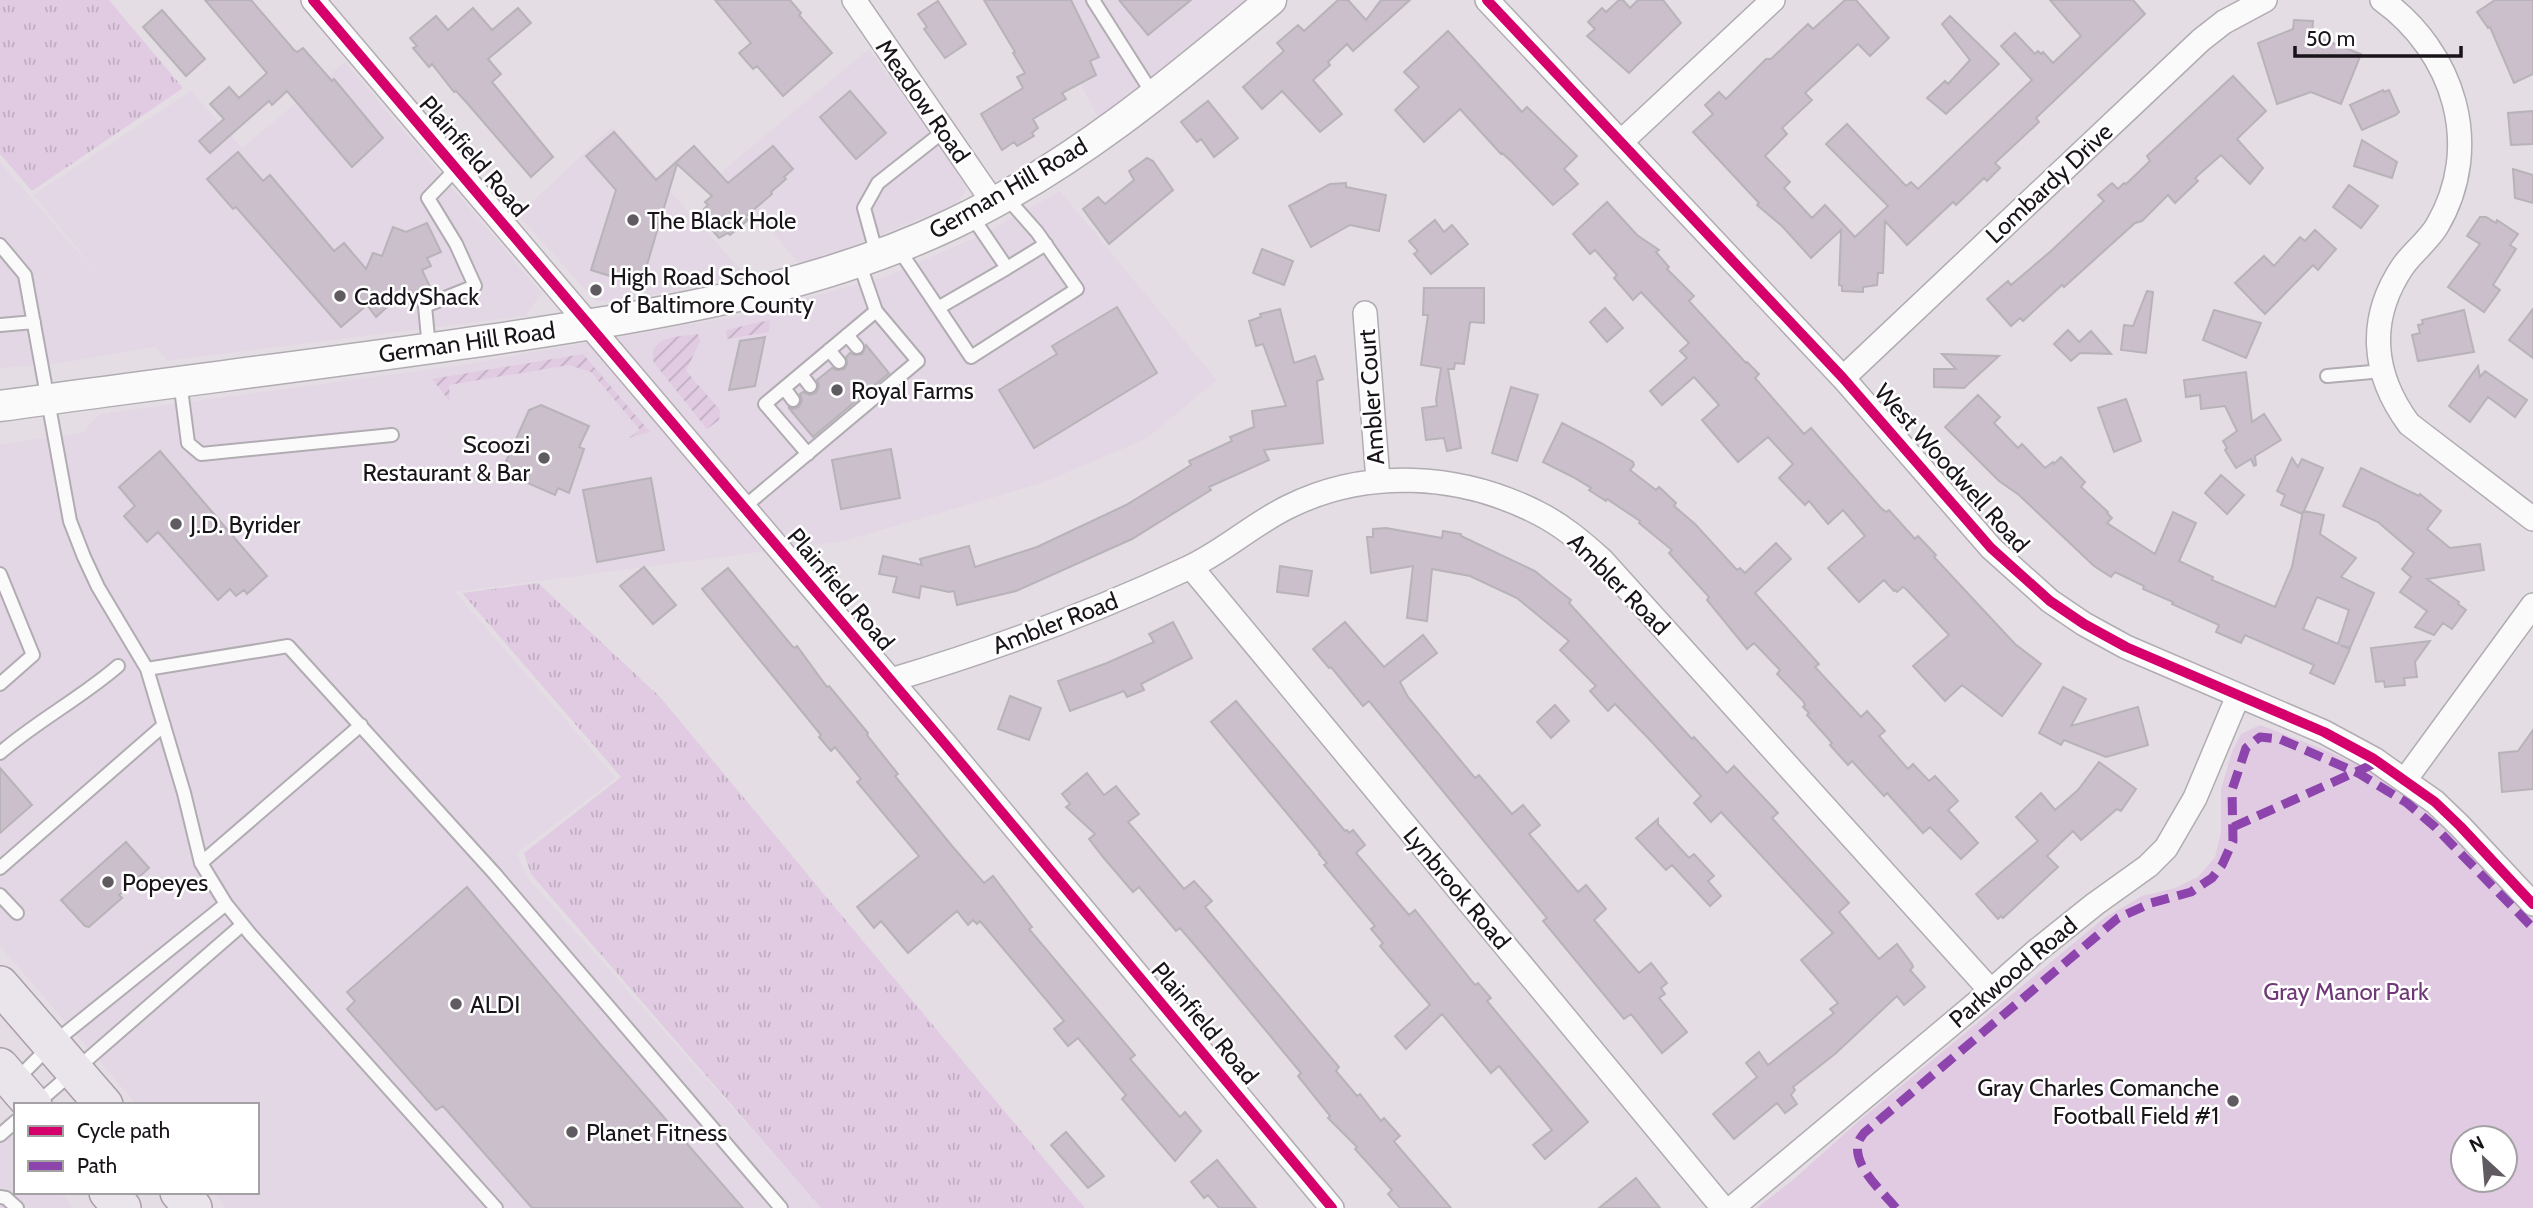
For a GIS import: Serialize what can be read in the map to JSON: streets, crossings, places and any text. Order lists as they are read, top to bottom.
{
  "streets": {
    "street": [
      "Meadow Road",
      "Plainfield Road",
      "Lombardy Drive",
      "German Hill Road",
      "Ambler Court",
      "West Woodwell Road",
      "Ambler Road",
      "Lynbrook Road",
      "Parkwood Road"
    ]
  },
  "crossings": [
    ["Meadow Road", "German Hill Road"],
    ["Plainfield Road", "German Hill Road"],
    ["Plainfield Road", "Ambler Road"],
    ["Lombardy Drive", "West Woodwell Road"],
    ["Ambler Court", "Ambler Road"],
    ["West Woodwell Road", "Parkwood Road"],
    ["Ambler Road", "Lynbrook Road"],
    ["Ambler Road", "Parkwood Road"]
  ],
  "parks": ["Gray Manor Park"],
  "places": [
    "The Black Hole",
    "High Road School of Baltimore County",
    "CaddyShack",
    "Royal Farms",
    "Scoozi Restaurant & Bar",
    "J.D. Byrider",
    "Popeyes",
    "ALDI",
    "Gray Charles Comanche Football Field #1",
    "Planet Fitness"
  ],
  "legend": ["Cycle path", "Path"],
  "scale_bar": "50 m",
  "north": "top left"
}
